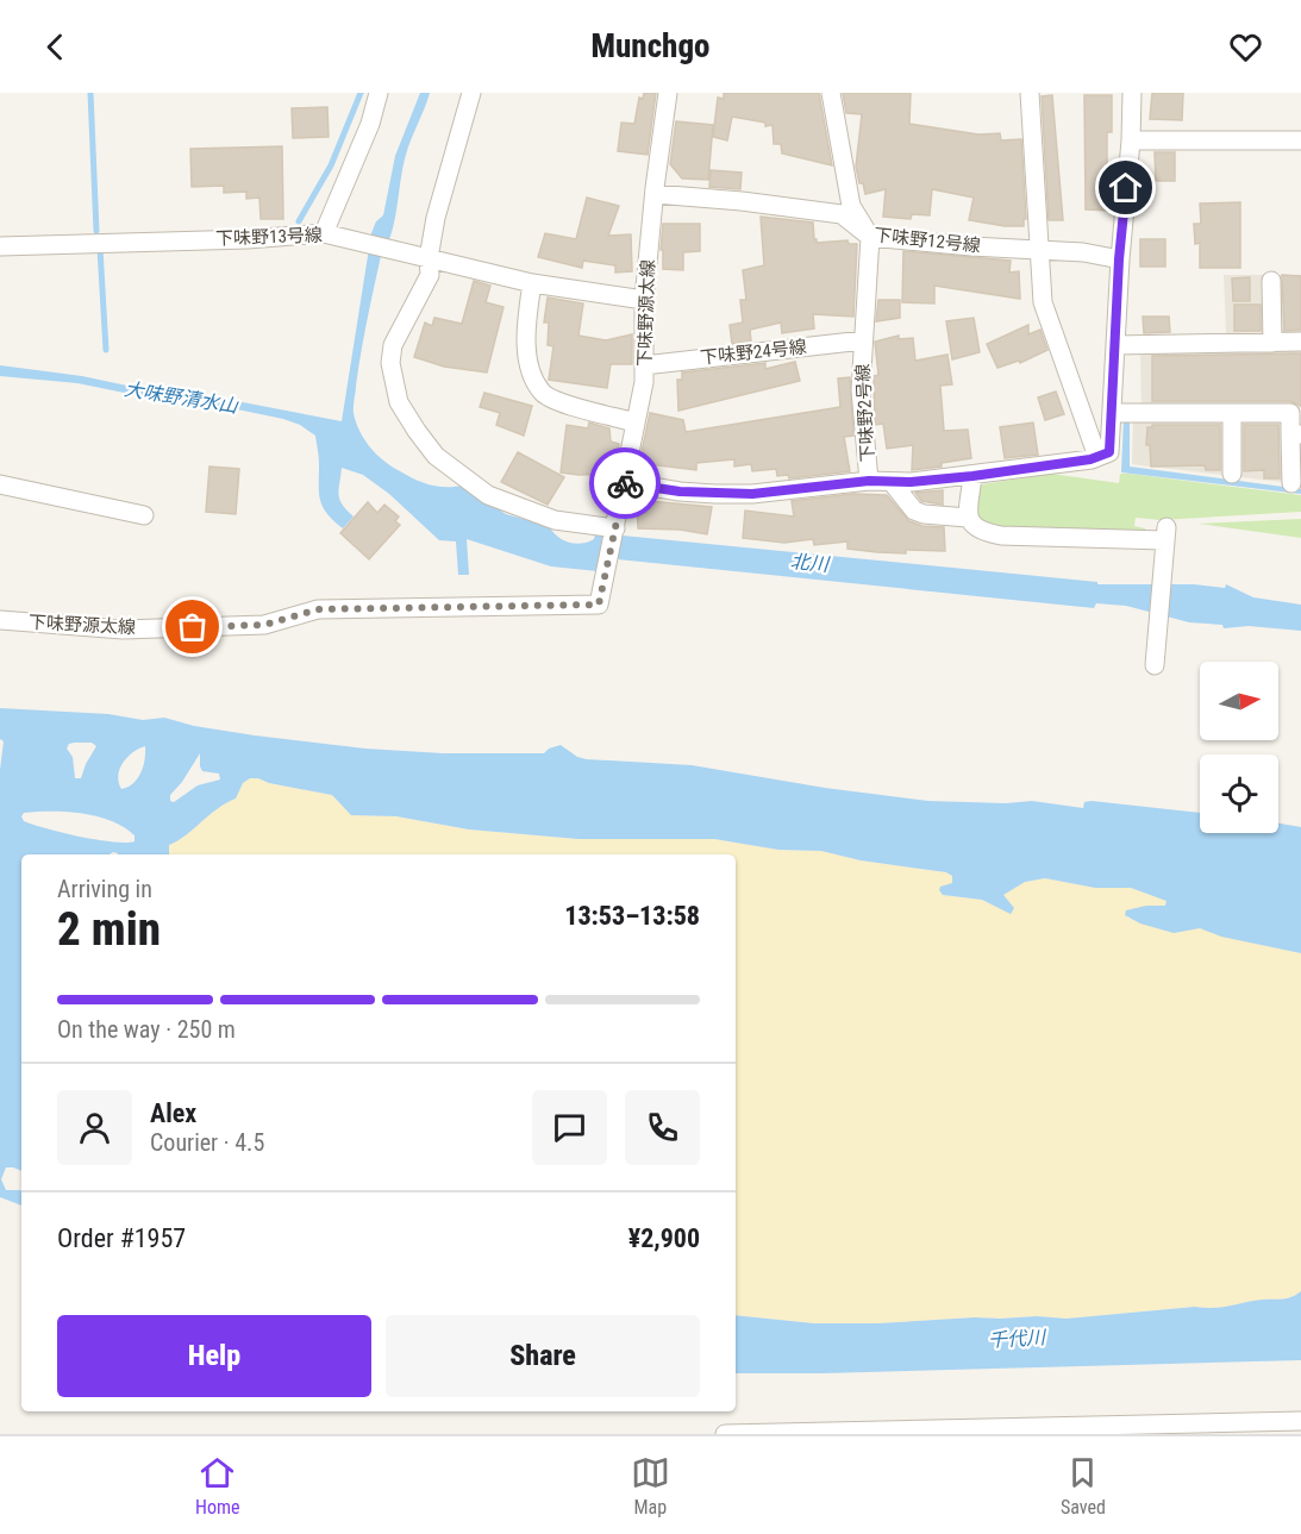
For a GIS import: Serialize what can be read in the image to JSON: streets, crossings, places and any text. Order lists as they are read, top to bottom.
{
  "streets": {
    "street": [
      "下味野13号線",
      "下味野12号線",
      "下味野源太線",
      "下味野24号線",
      "下味野2号線"
    ]
  },
  "crossings": [
    ["下味野13号線", "下味野源太線"],
    ["下味野12号線", "下味野源太線"],
    ["下味野12号線", "下味野2号線"],
    ["下味野源太線", "下味野24号線"],
    ["下味野24号線", "下味野2号線"]
  ],
  "water": ["大味野清水山", "北川", "千代川"],
  "north": "right",
  "page": {
    "header": "Munchgo",
    "heading": ["2 min", "Arriving in", "13:53–13:58"],
    "panel": [
      "Alex",
      "Courier · 4.5",
      "Order #1957",
      "¥2,900"
    ],
    "bar": "On the way · 250 m",
    "buttons": ["Help", "Share"],
    "tabs": ["Home", "Map", "Saved"]
  }
}
